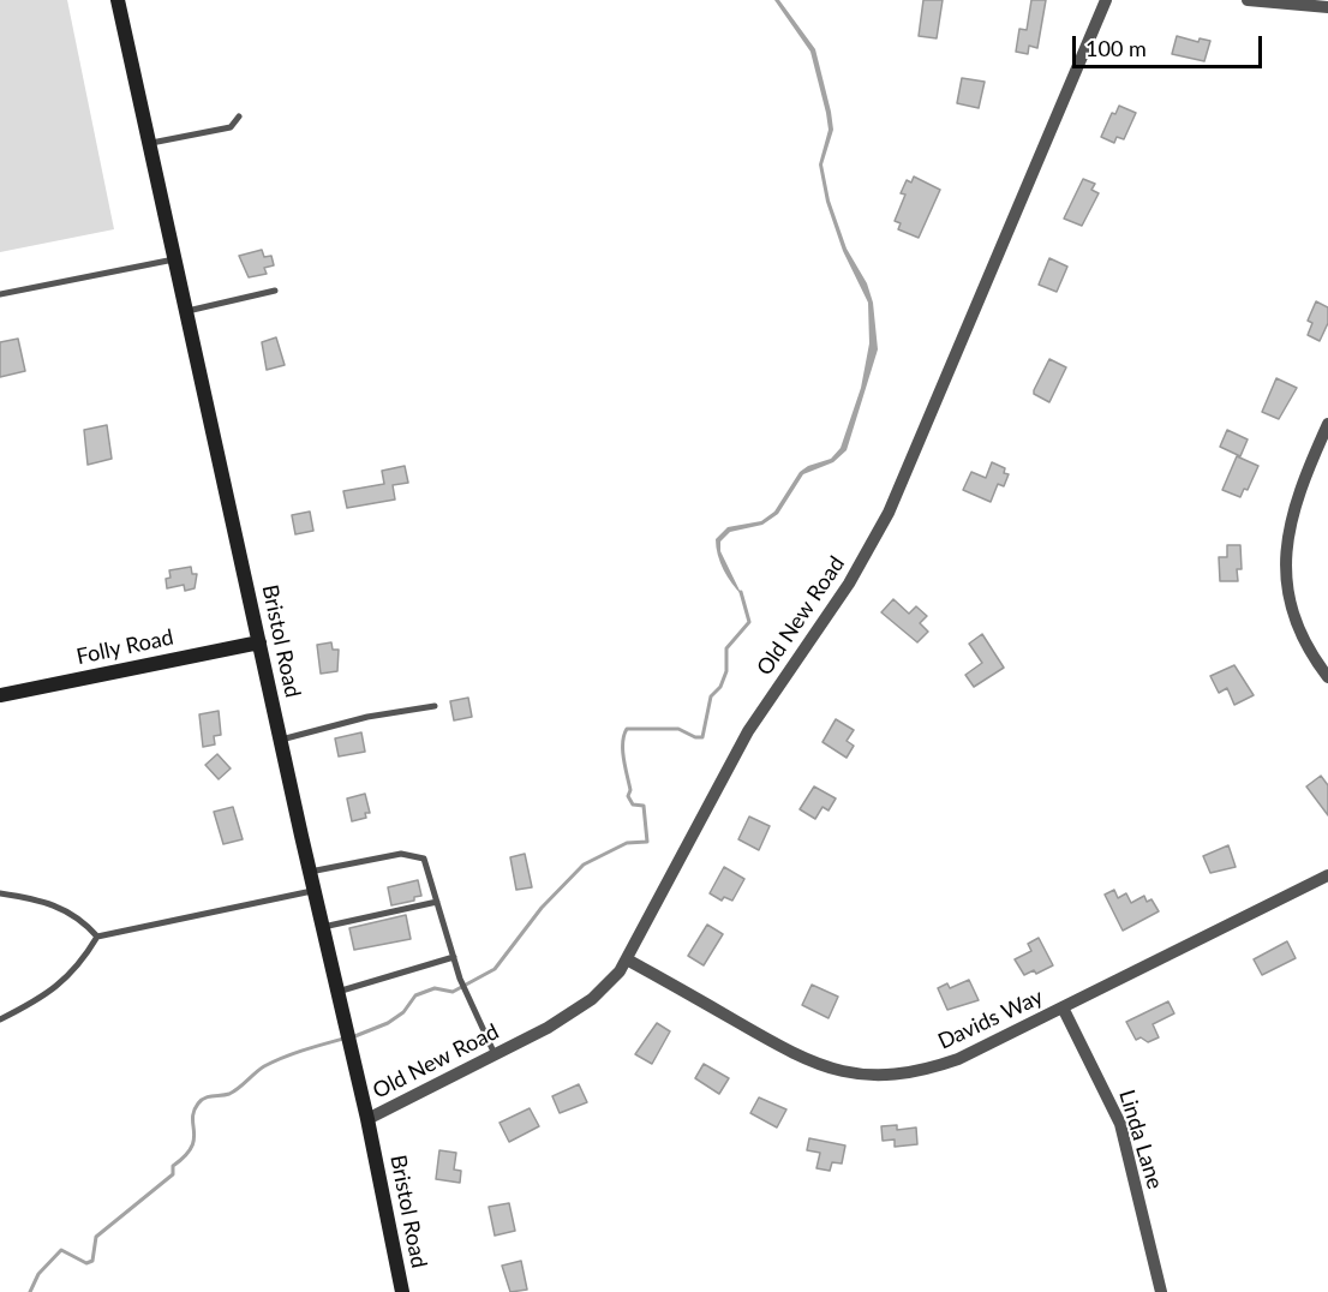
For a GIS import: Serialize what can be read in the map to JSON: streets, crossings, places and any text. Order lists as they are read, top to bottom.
{
  "streets": {
    "main road": ["Bristol Road", "Folly Road"],
    "street": ["Old New Road", "Davids Way", "Linda Lane"]
  },
  "crossings": [
    ["Old New Road", "Bristol Road"],
    ["Old New Road", "Davids Way"],
    ["Bristol Road", "Folly Road"],
    ["Davids Way", "Linda Lane"]
  ],
  "scale_bar": "100 m"
}
